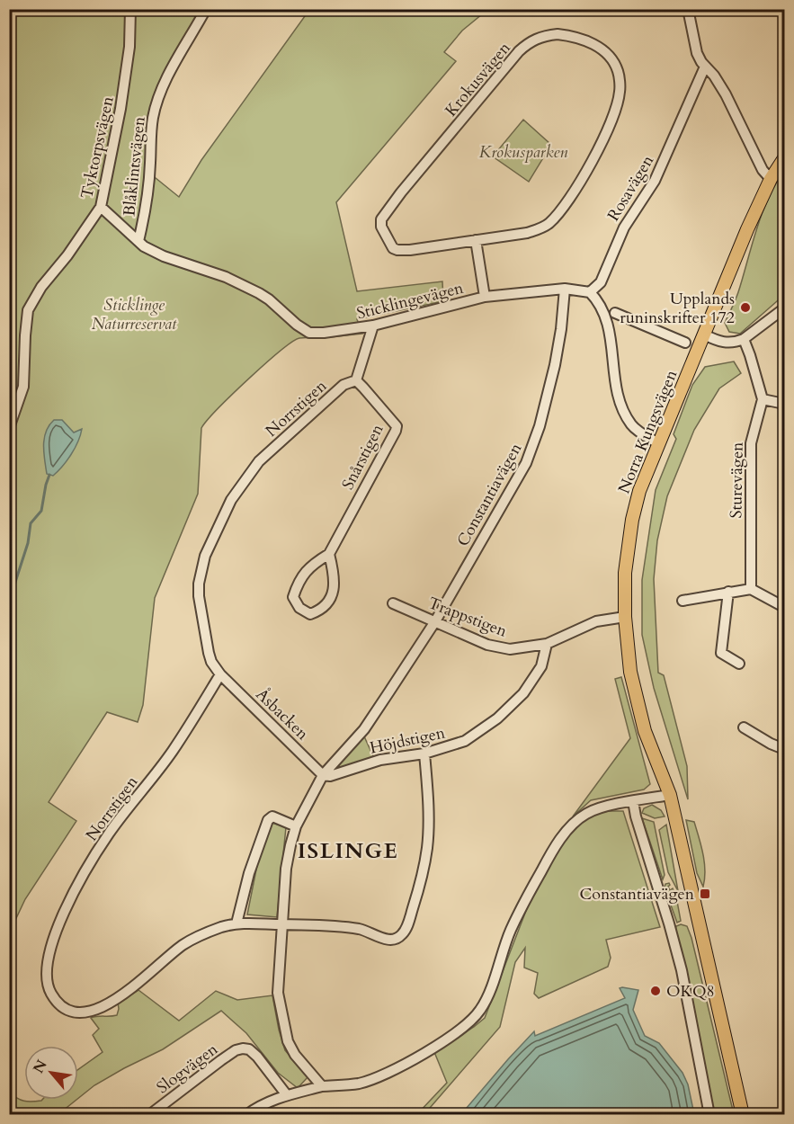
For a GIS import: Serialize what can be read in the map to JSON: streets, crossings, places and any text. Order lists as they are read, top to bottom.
{
  "streets": {
    "main road": ["Norra Kungsvägen"],
    "street": [
      "Krokusvägen",
      "Tyktorpsvägen",
      "Blåklintsvägen",
      "Rosavägen",
      "Sticklingevägen",
      "Norrstigen",
      "Snårstigen",
      "Sturevägen",
      "Constantiavägen",
      "Trappstigen",
      "Åsbacken",
      "Höjdstigen",
      "Slogvägen"
    ]
  },
  "crossings": [
    ["Tyktorpsvägen", "Sticklingevägen"],
    ["Blåklintsvägen", "Sticklingevägen"],
    ["Rosavägen", "Sticklingevägen"],
    ["Sticklingevägen", "Constantiavägen"],
    ["Norrstigen", "Snårstigen"],
    ["Norrstigen", "Constantiavägen"],
    ["Norrstigen", "Åsbacken"],
    ["Norrstigen", "Höjdstigen"],
    ["Norra Kungsvägen", "Trappstigen"],
    ["Constantiavägen", "Trappstigen"],
    ["Constantiavägen", "Åsbacken"],
    ["Constantiavägen", "Höjdstigen"],
    ["Trappstigen", "Höjdstigen"],
    ["Åsbacken", "Höjdstigen"]
  ],
  "districts": ["ISLINGE"],
  "parks": ["Krokusparken", "Sticklinge Naturreservat"],
  "places": {
    "other": ["Upplands runinskrifter 172", "OKQ8"],
    "transit": ["Constantiavägen"]
  },
  "north": "top left"
}
